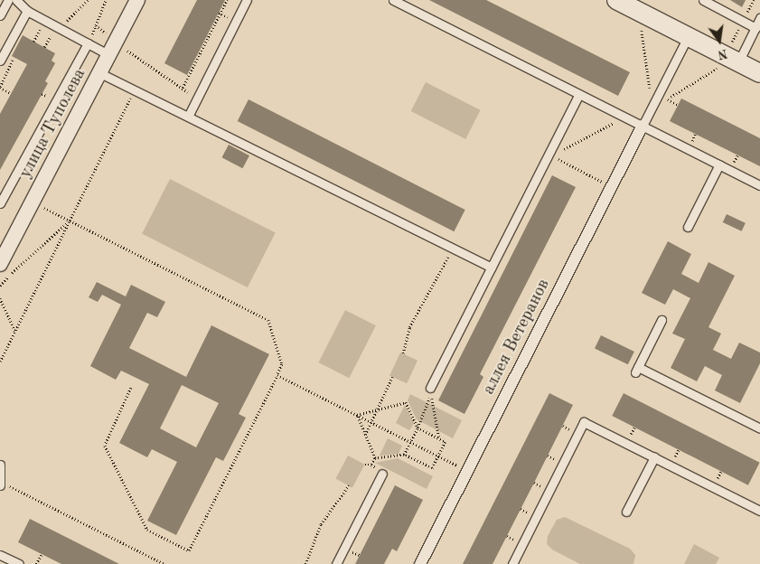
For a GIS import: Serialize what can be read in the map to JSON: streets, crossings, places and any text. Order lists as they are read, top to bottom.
{
  "streets": {
    "street": ["улица Туполева", "аллея Ветеранов"]
  },
  "north": "bottom"
}
